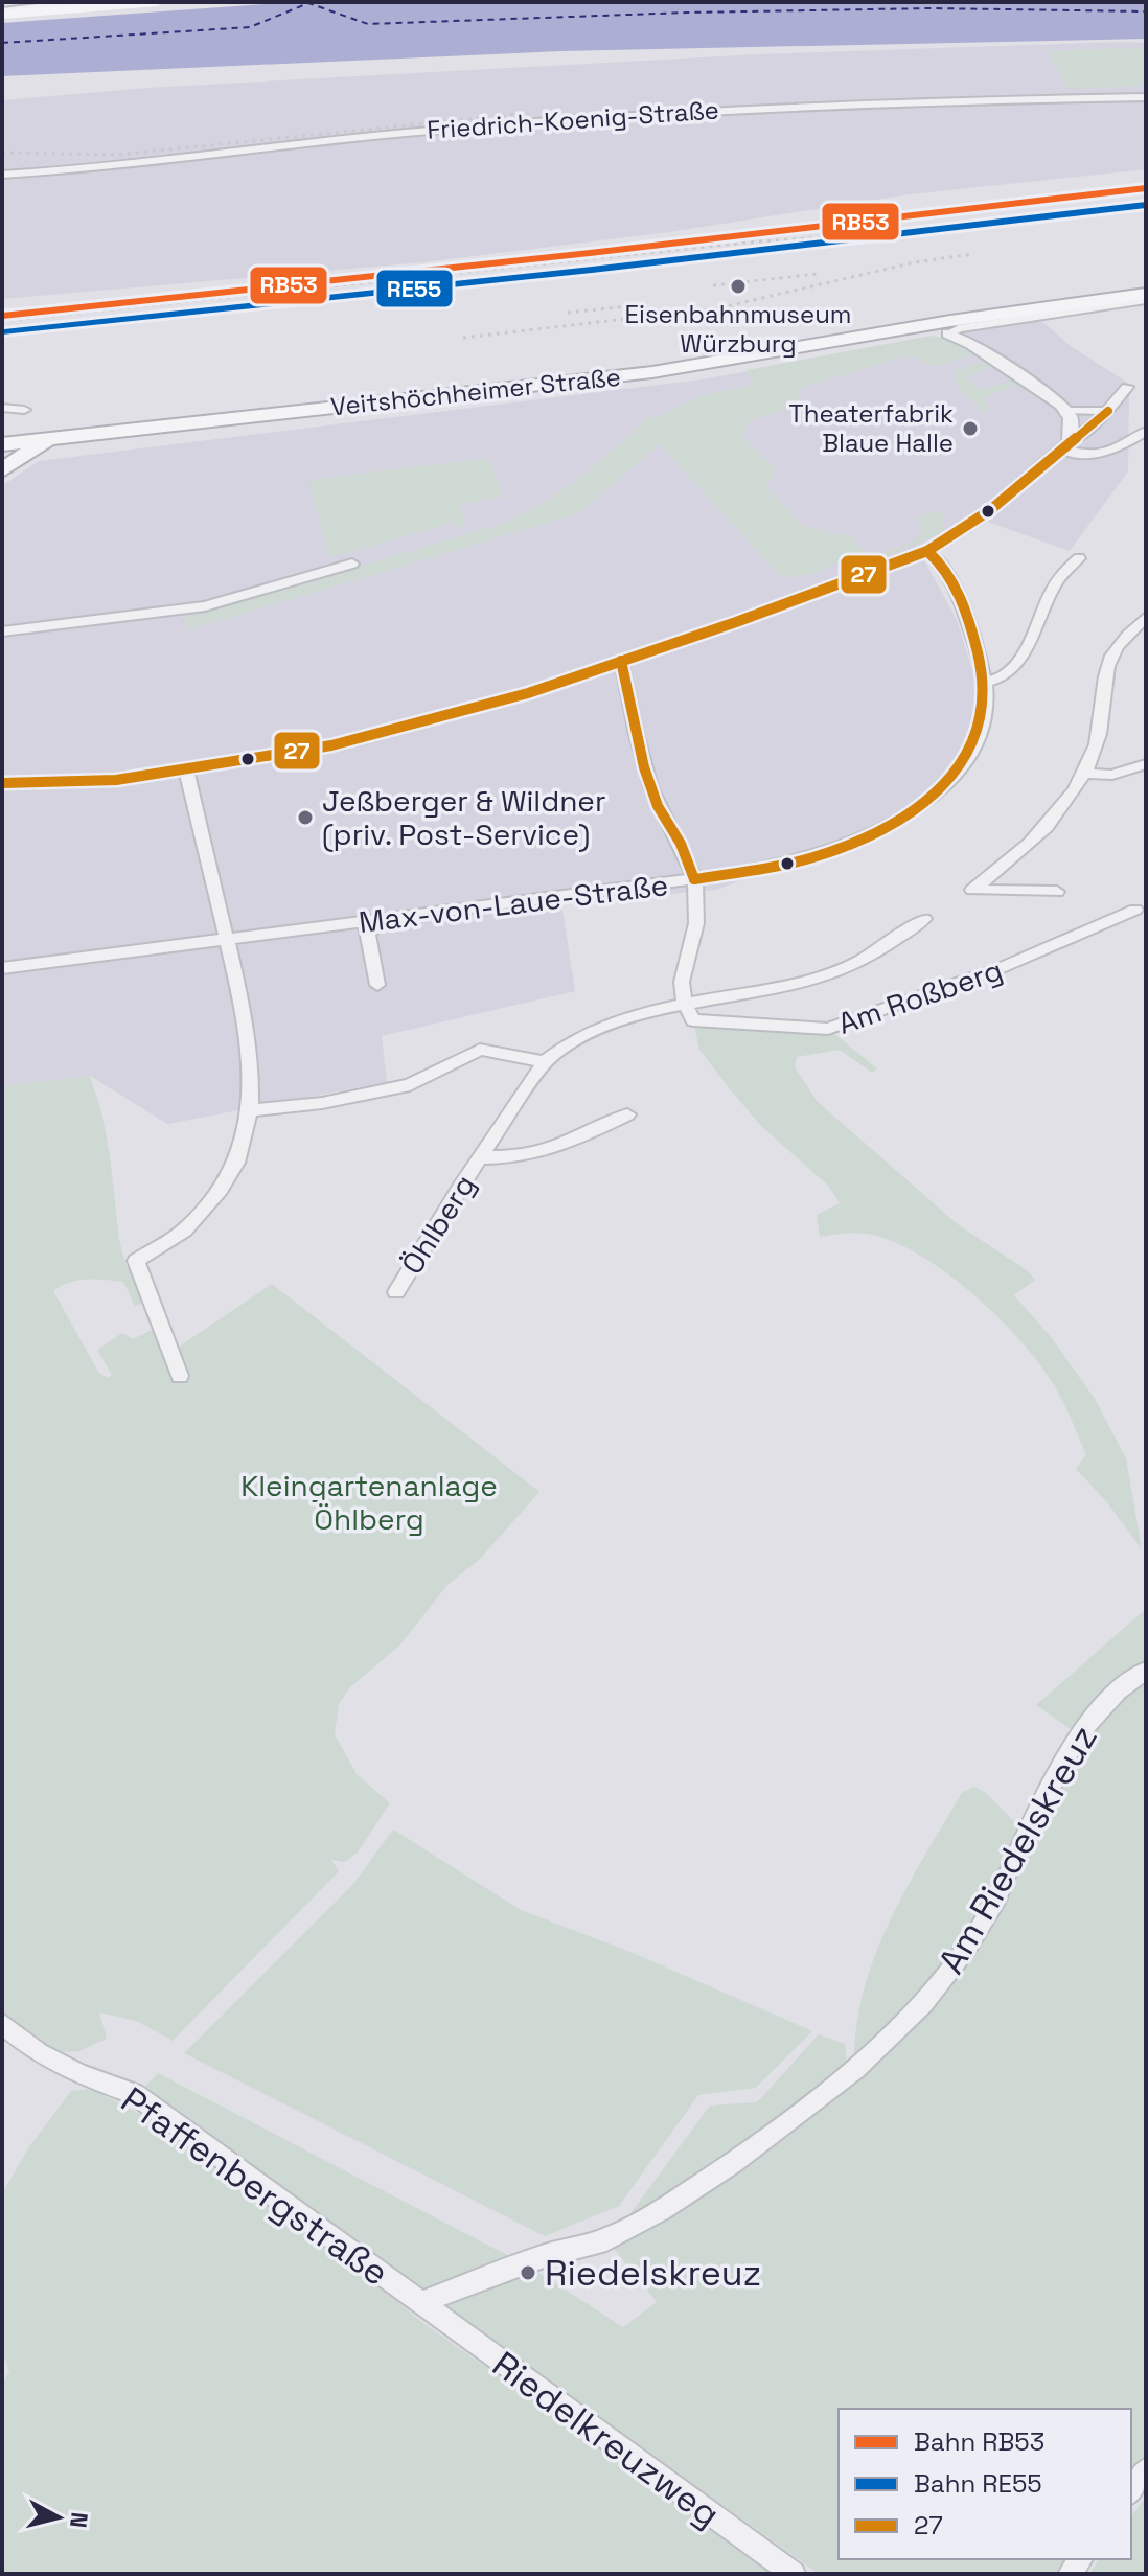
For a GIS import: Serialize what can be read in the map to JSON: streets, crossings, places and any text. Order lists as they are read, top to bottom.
{
  "streets": {
    "highway": ["Veitshöchheimer Straße"],
    "street": [
      "Friedrich-Koenig-Straße",
      "Max-von-Laue-Straße",
      "Am Roßberg",
      "Öhlberg",
      "Am Riedelskreuz",
      "Pfaffenbergstraße",
      "Riedelkreuzweg"
    ]
  },
  "crossings": [
    ["Am Roßberg", "Öhlberg"],
    ["Am Riedelskreuz", "Pfaffenbergstraße"],
    ["Am Riedelskreuz", "Riedelkreuzweg"],
    ["Pfaffenbergstraße", "Riedelkreuzweg"]
  ],
  "parks": ["Kleingartenanlage Öhlberg"],
  "places": [
    "Eisenbahnmuseum Würzburg",
    "Theaterfabrik Blaue Halle",
    "Jeßberger & Wildner (priv. Post-Service)",
    "Riedelskreuz"
  ],
  "lines": ["rail line RB53", "rail line RE55", "transit line 27"],
  "legend": ["Bahn RB53", "Bahn RE55", "27"],
  "north": "right"
}
